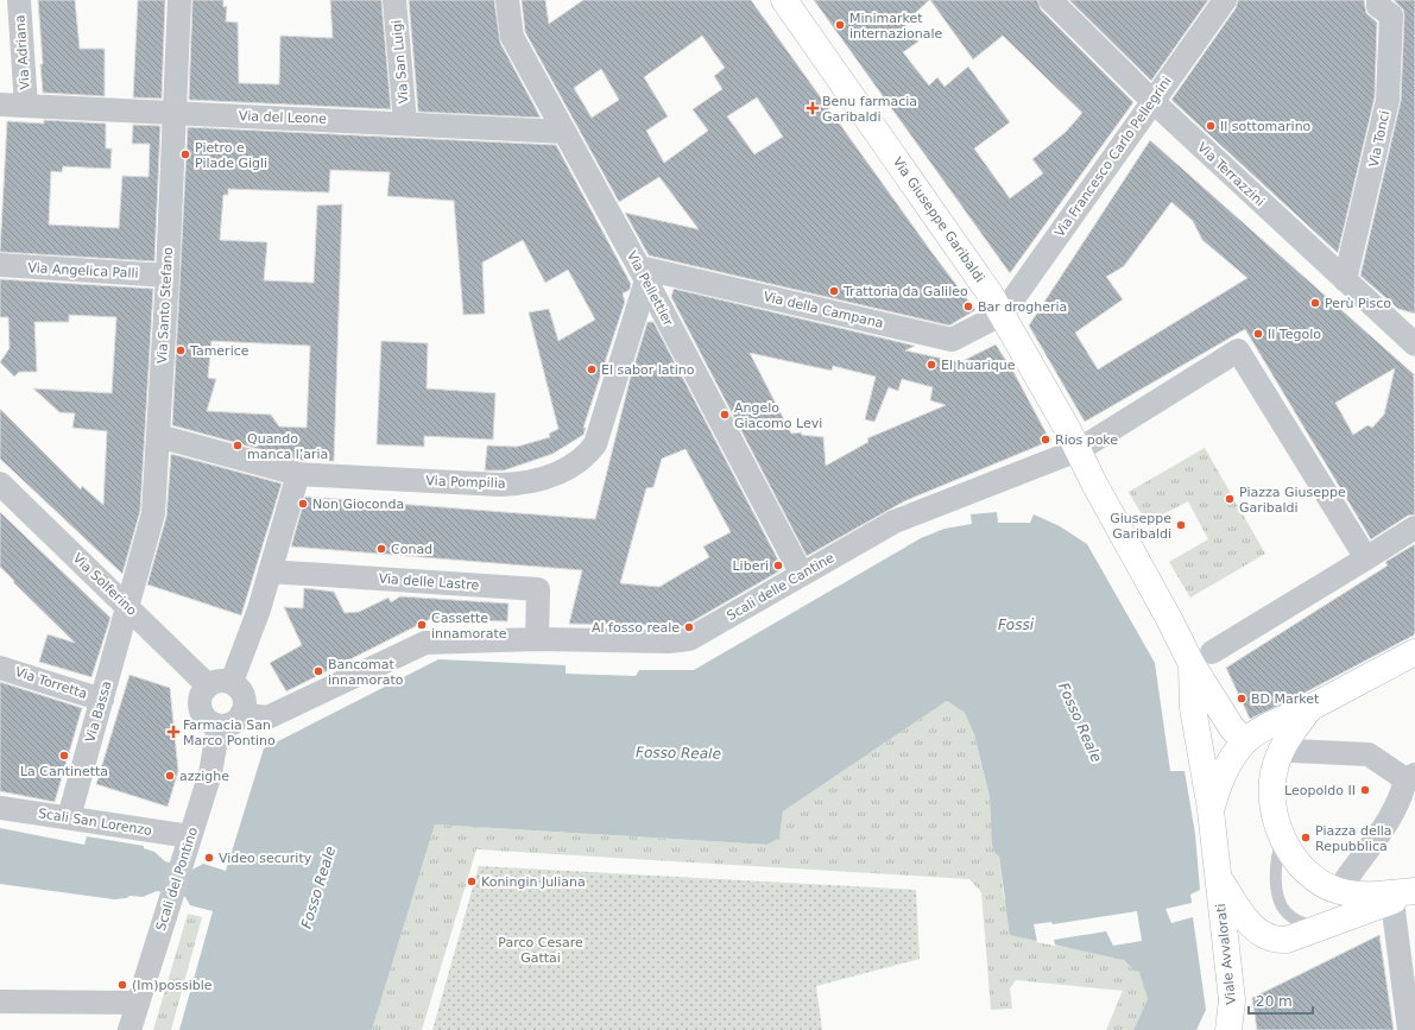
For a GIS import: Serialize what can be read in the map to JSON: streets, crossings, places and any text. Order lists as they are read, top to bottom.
{
  "streets": {
    "street": [
      "Via Adriana",
      "Via San Luigi",
      "Via del Leone",
      "Via Tonci",
      "Via Francesco Carlo Pellegrini",
      "Via Terrazzini",
      "Via Giuseppe Garibaldi",
      "Via Angelica Palli",
      "Via Pellettier",
      "Via Santo Stefano",
      "Via della Campana",
      "Via Pompilia",
      "Via delle Lastre",
      "Via Solferino",
      "Scali delle Cantine",
      "Via Torretta",
      "Via Bassa",
      "Scali San Lorenzo",
      "Scali del Pontino",
      "Viale Avvalorati"
    ]
  },
  "crossings": [
    ["Via Adriana", "Via del Leone"],
    ["Via San Luigi", "Via del Leone"],
    ["Via del Leone", "Via Pellettier"],
    ["Via del Leone", "Via Santo Stefano"],
    ["Via Tonci", "Via Terrazzini"],
    ["Via Francesco Carlo Pellegrini", "Via Terrazzini"],
    ["Via Francesco Carlo Pellegrini", "Via Giuseppe Garibaldi"],
    ["Via Francesco Carlo Pellegrini", "Via della Campana"],
    ["Via Giuseppe Garibaldi", "Via della Campana"],
    ["Via Giuseppe Garibaldi", "Scali delle Cantine"],
    ["Via Angelica Palli", "Via Santo Stefano"],
    ["Via Pellettier", "Via della Campana"],
    ["Via Pellettier", "Via Pompilia"],
    ["Via Pellettier", "Scali delle Cantine"],
    ["Via Santo Stefano", "Via Pompilia"],
    ["Via Santo Stefano", "Via Solferino"],
    ["Via Santo Stefano", "Via Bassa"],
    ["Via della Campana", "Via Pompilia"],
    ["Via delle Lastre", "Scali delle Cantine"],
    ["Via Solferino", "Scali delle Cantine"],
    ["Via Solferino", "Via Bassa"],
    ["Via Solferino", "Scali del Pontino"],
    ["Scali delle Cantine", "Scali del Pontino"],
    ["Via Torretta", "Via Bassa"],
    ["Via Bassa", "Scali San Lorenzo"],
    ["Scali San Lorenzo", "Scali del Pontino"]
  ],
  "water": ["Fossi", "Fosso Reale"],
  "parks": ["Parco Cesare Gattai"],
  "places": {
    "other": [
      "Minimarket internazionale",
      "Il sottomarino",
      "Pietro e Pilade Gigli",
      "Trattoria da Galileo",
      "Perù Pisco",
      "Bar drogheria",
      "Il Tegolo",
      "Tamerice",
      "El huarique",
      "El sabor latino",
      "Angelo Giacomo Levi",
      "Rios poke",
      "Quando manca l’aria",
      "Piazza Giuseppe Garibaldi",
      "Non Gioconda",
      "Giuseppe Garibaldi",
      "Conad",
      "Liberi",
      "Cassette innamorate",
      "Al fosso reale",
      "Bancomat innamorato",
      "BD Market",
      "La Cantinetta",
      "azzighe",
      "Leopoldo II",
      "Piazza della Repubblica",
      "Video security",
      "Koningin Juliana",
      "(Im)possible"
    ],
    "health": ["Benu farmacia Garibaldi", "Farmacia San Marco Pontino"]
  },
  "scale_bar": "20 m"
}
